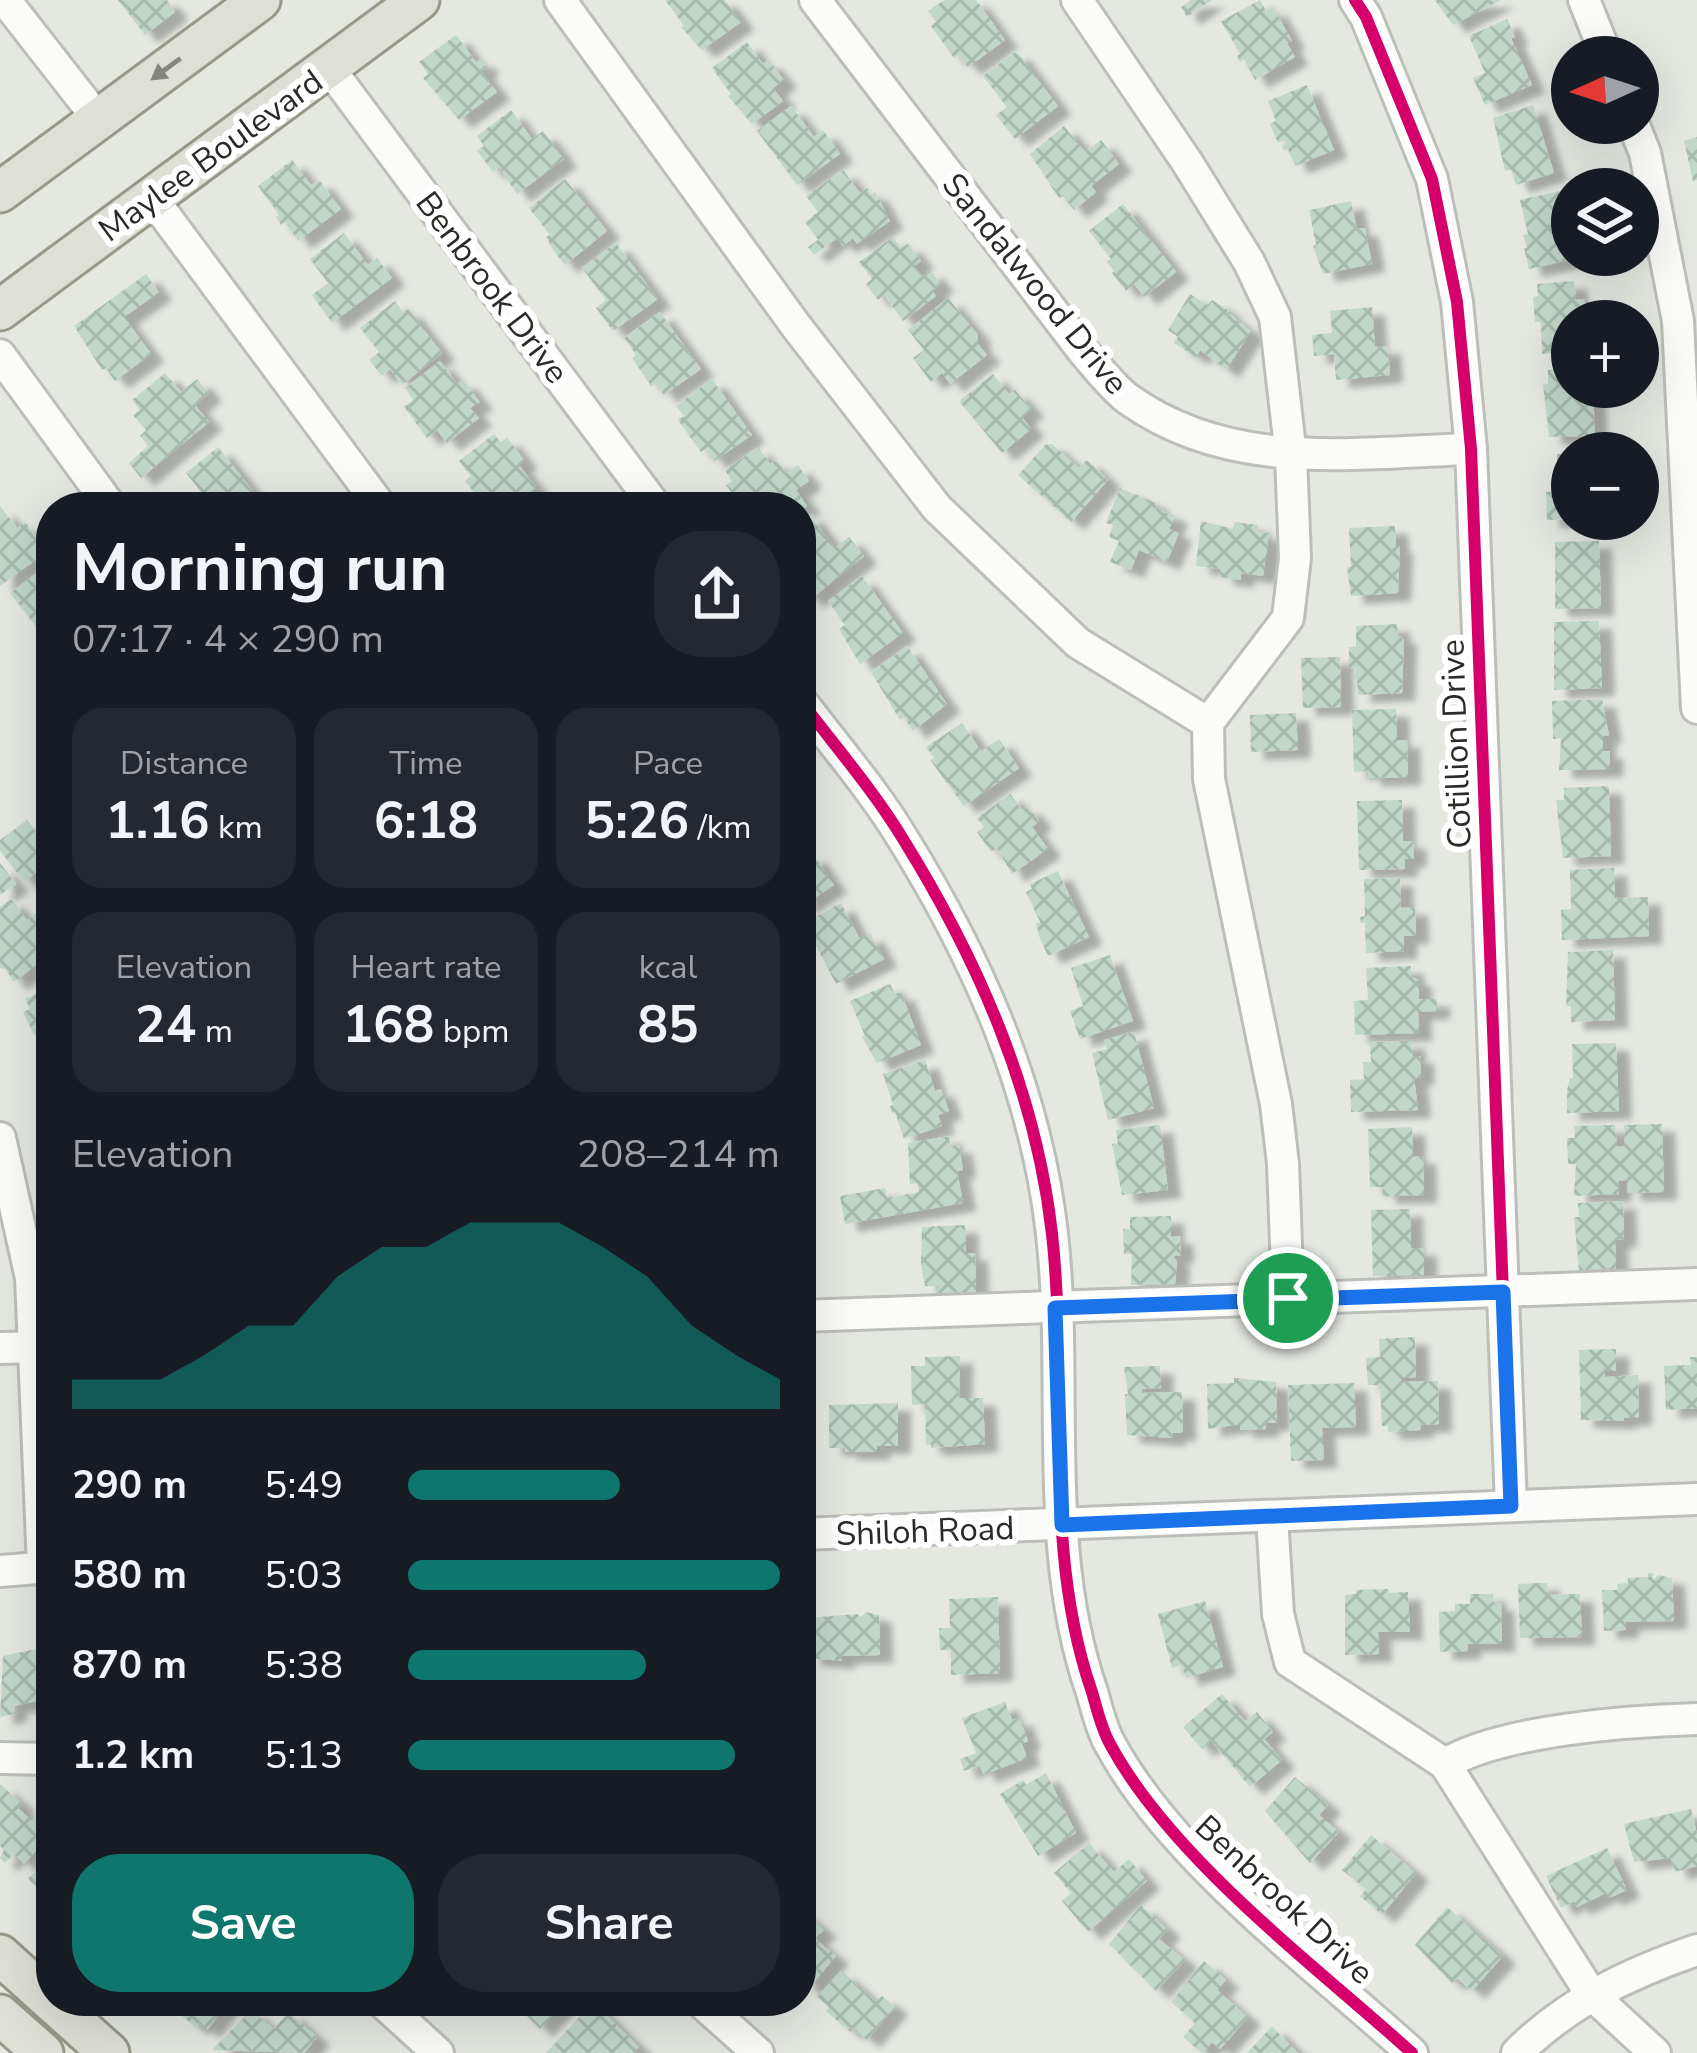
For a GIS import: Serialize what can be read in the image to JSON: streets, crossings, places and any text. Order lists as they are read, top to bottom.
{
  "streets": {
    "main road": ["Maylee Boulevard"],
    "street": [
      "Sandalwood Drive",
      "Benbrook Drive",
      "Cotillion Drive",
      "Shiloh Road"
    ]
  },
  "crossings": [
    ["Maylee Boulevard", "Benbrook Drive"],
    ["Sandalwood Drive", "Cotillion Drive"],
    ["Benbrook Drive", "Shiloh Road"],
    ["Cotillion Drive", "Shiloh Road"]
  ],
  "north": "left",
  "page": {
    "map_buttons": ["+", "−"],
    "heading": ["Morning run", "07:17 · 4 × 290 m"],
    "stats": [
      ["Distance", "1.16 km"],
      ["Time", "6:18"],
      ["Pace", "5:26 /km"],
      ["Elevation", "24 m"],
      ["Heart rate", "168 bpm"],
      ["kcal", "85"]
    ],
    "chart": ["Elevation", "208–214 m"],
    "list": [
      {
        "name": "290 m",
        "note": "5:49"
      },
      {
        "name": "580 m",
        "note": "5:03"
      },
      {
        "name": "870 m",
        "note": "5:38"
      },
      {
        "name": "1.2 km",
        "note": "5:13"
      }
    ],
    "buttons": ["Save", "Share"]
  }
}
